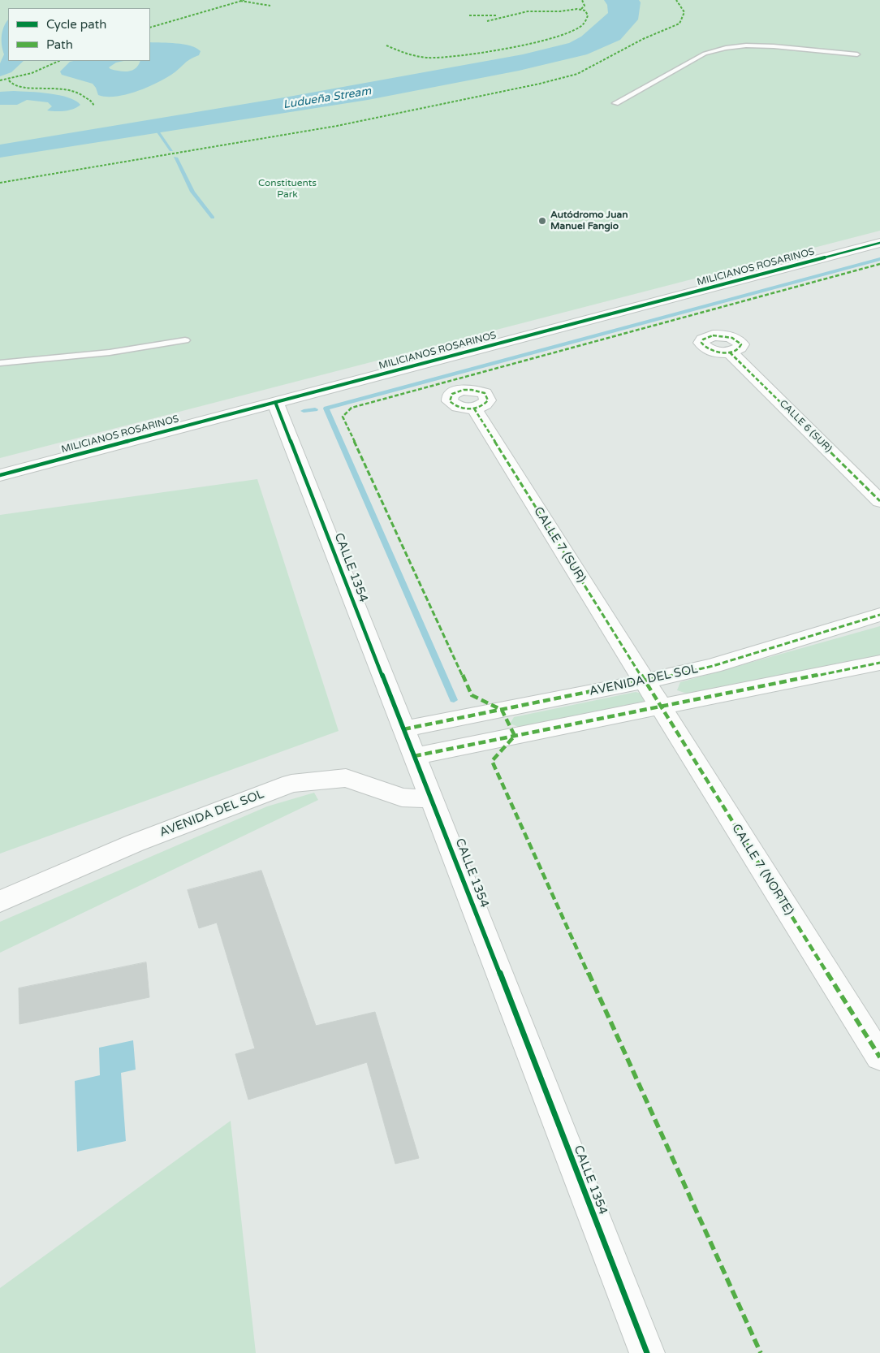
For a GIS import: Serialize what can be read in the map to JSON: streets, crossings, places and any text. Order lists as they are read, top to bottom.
{
  "streets": {
    "street": [
      "MILICIANOS ROSARINOS",
      "CALLE 6 (SUR)",
      "CALLE 7 (SUR)",
      "CALLE 1354",
      "AVENIDA DEL SOL",
      "CALLE 7 (NORTE)"
    ]
  },
  "crossings": [
    ["MILICIANOS ROSARINOS", "CALLE 1354"],
    ["CALLE 7 (SUR)", "AVENIDA DEL SOL"],
    ["CALLE 7 (SUR)", "CALLE 7 (NORTE)"],
    ["CALLE 1354", "AVENIDA DEL SOL"],
    ["AVENIDA DEL SOL", "CALLE 7 (NORTE)"]
  ],
  "water": ["Ludueña Stream"],
  "parks": ["Constituents Park"],
  "places": ["Autódromo Juan Manuel Fangio"],
  "legend": ["Cycle path", "Path"]
}
